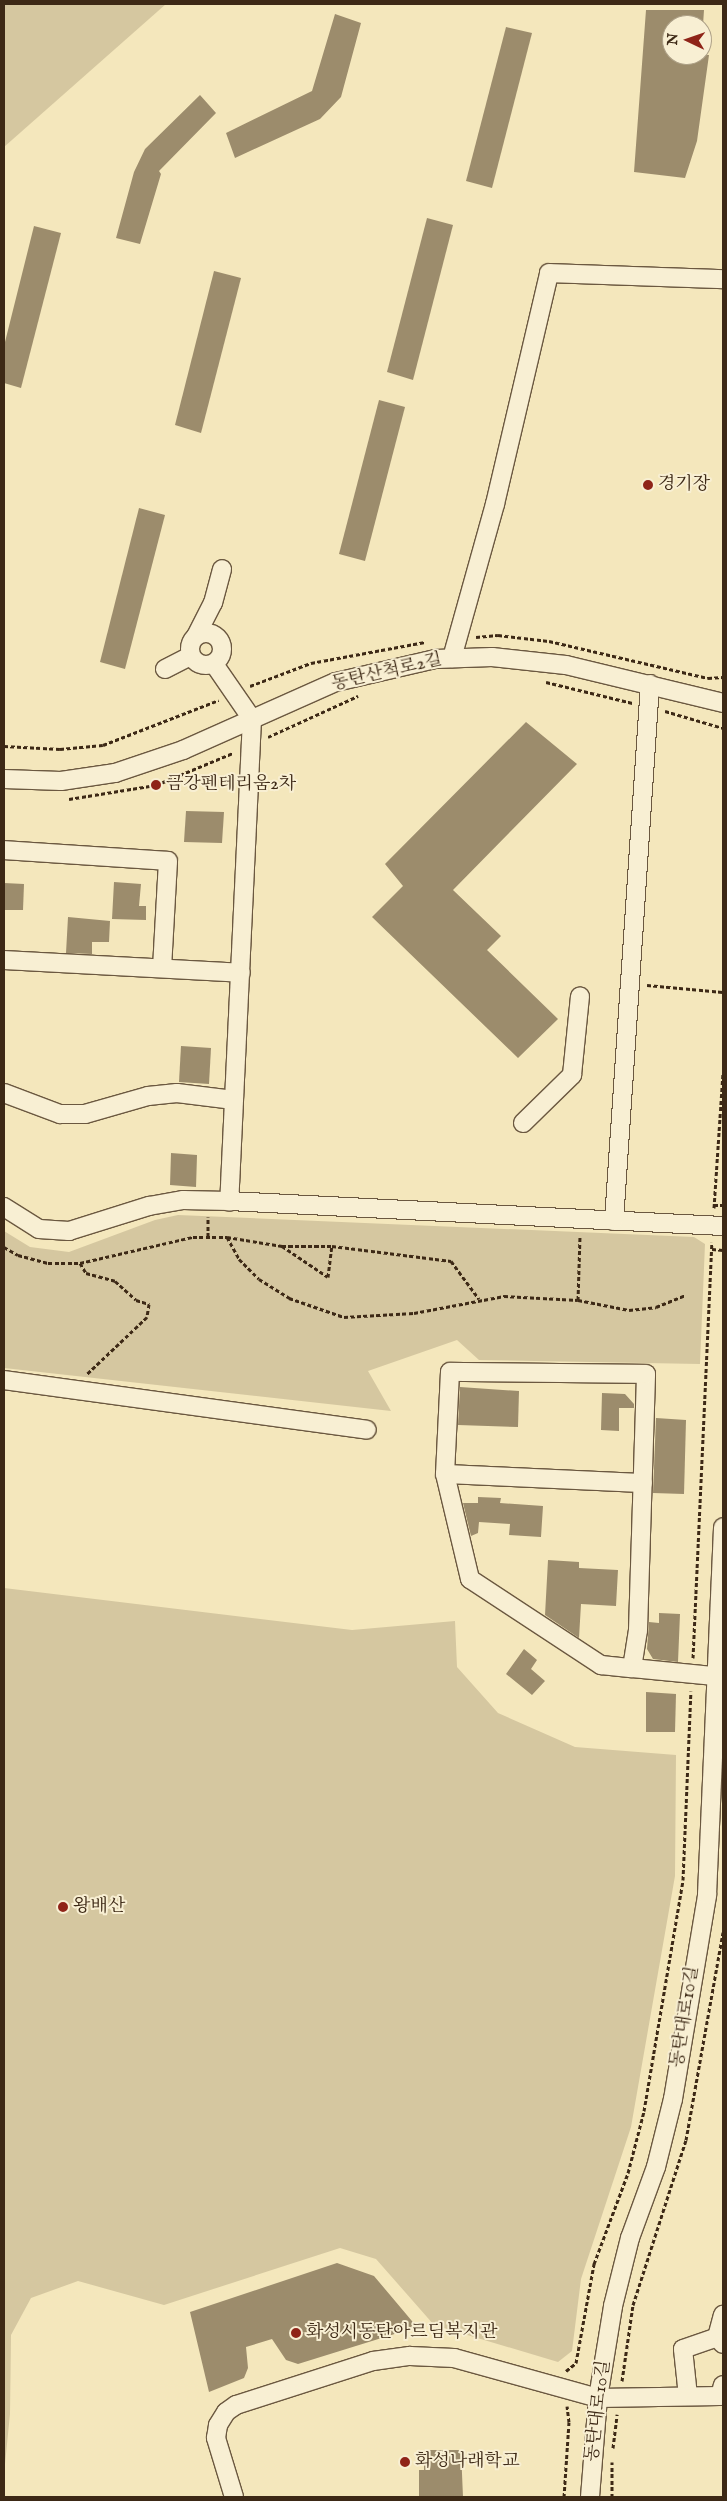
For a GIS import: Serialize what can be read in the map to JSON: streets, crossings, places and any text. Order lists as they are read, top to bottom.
{
  "streets": {
    "street": ["동탄산척로2길", "동탄대로10길"]
  },
  "places": [
    "경기장",
    "금강펜테리움2차",
    "왕배산",
    "화성시동탄아르딤복지관",
    "화성나래학교"
  ],
  "north": "left"
}
